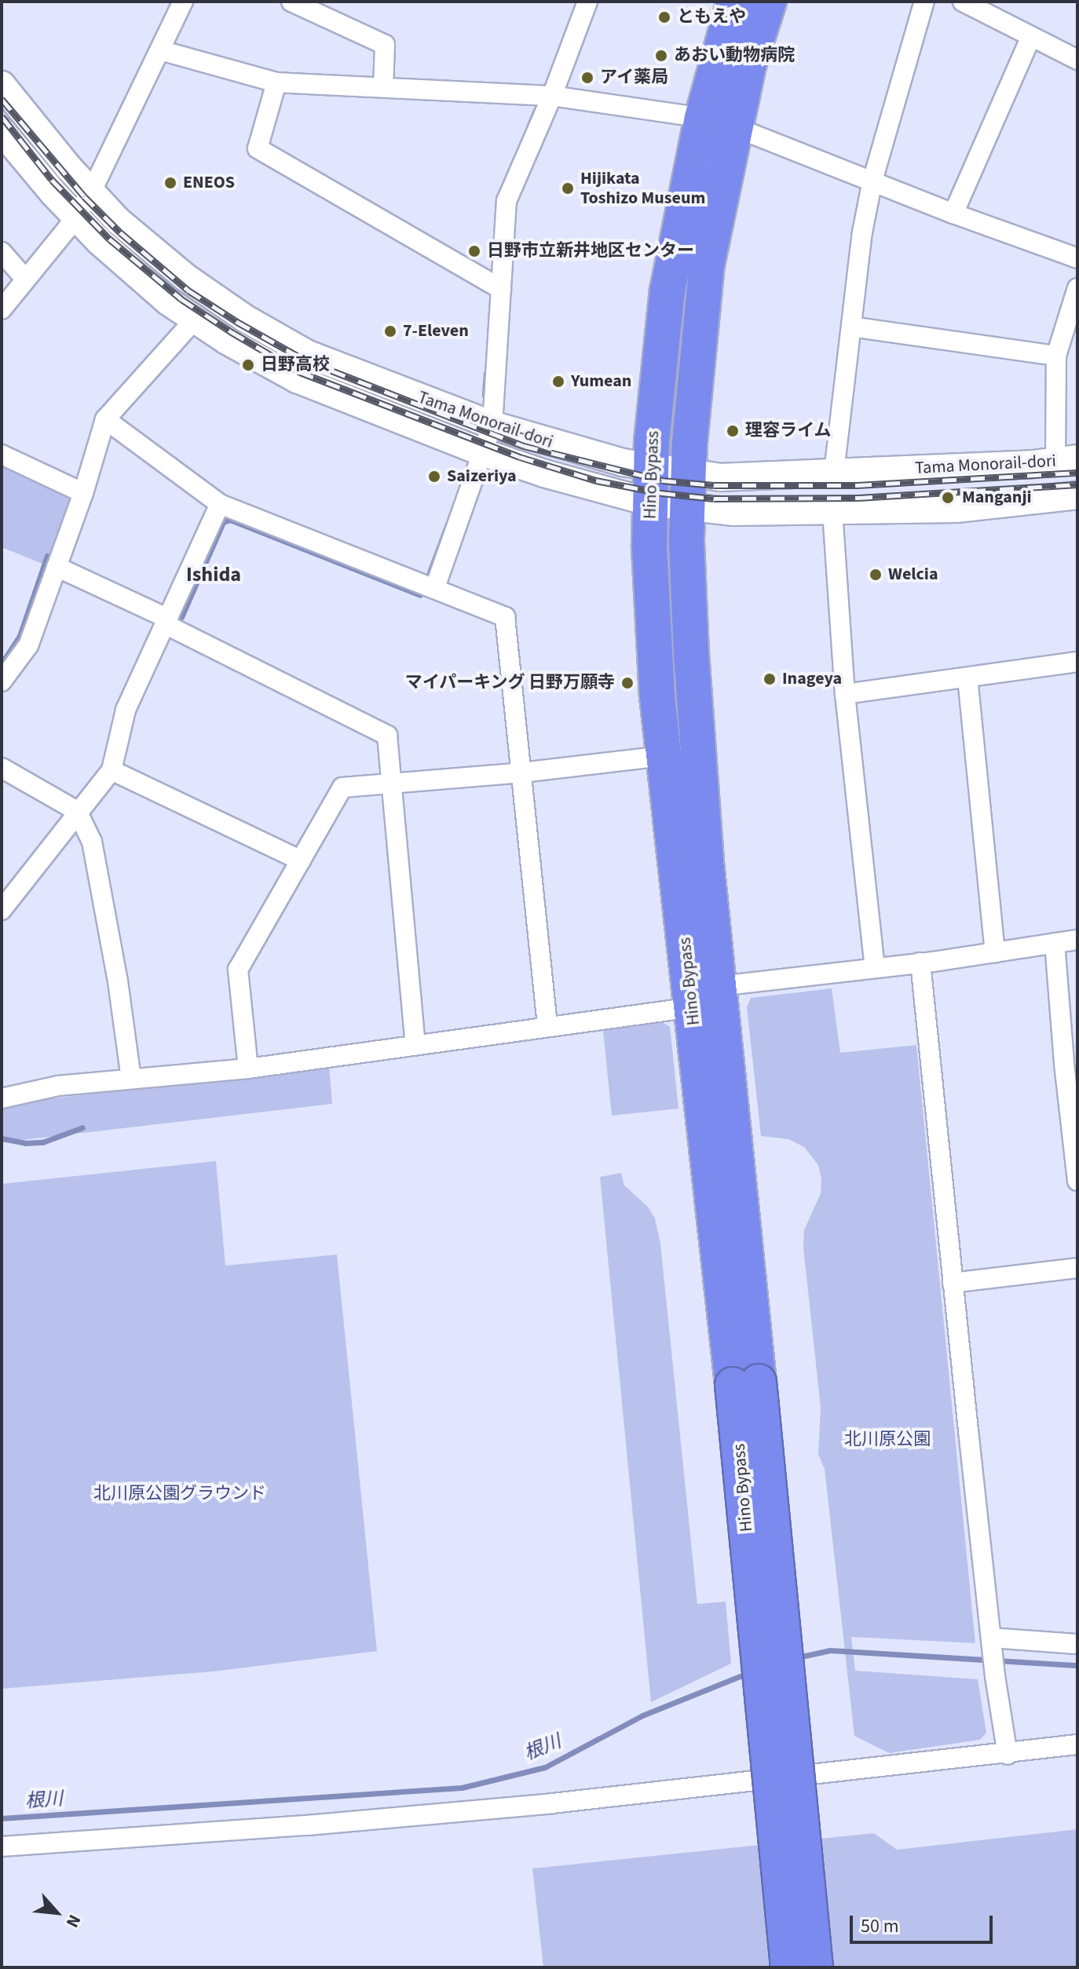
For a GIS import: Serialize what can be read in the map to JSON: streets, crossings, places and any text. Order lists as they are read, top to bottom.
{
  "streets": {
    "highway": ["Hino Bypass"],
    "main road": ["Tama Monorail-dori"]
  },
  "crossings": [
    ["Tama Monorail-dori", "Hino Bypass"]
  ],
  "districts": ["Ishida"],
  "water": ["根川"],
  "parks": ["北川原公園", "北川原公園グラウンド"],
  "places": [
    "ともえや",
    "あおい動物病院",
    "アイ薬局",
    "ENEOS",
    "Hijikata Toshizo Museum",
    "日野市立新井地区センター",
    "7-Eleven",
    "日野高校",
    "Yumean",
    "理容ライム",
    "Saizeriya",
    "Manganji",
    "Welcia",
    "Inageya",
    "マイパーキング 日野万願寺"
  ],
  "scale_bar": "50 m",
  "north": "bottom right"
}
